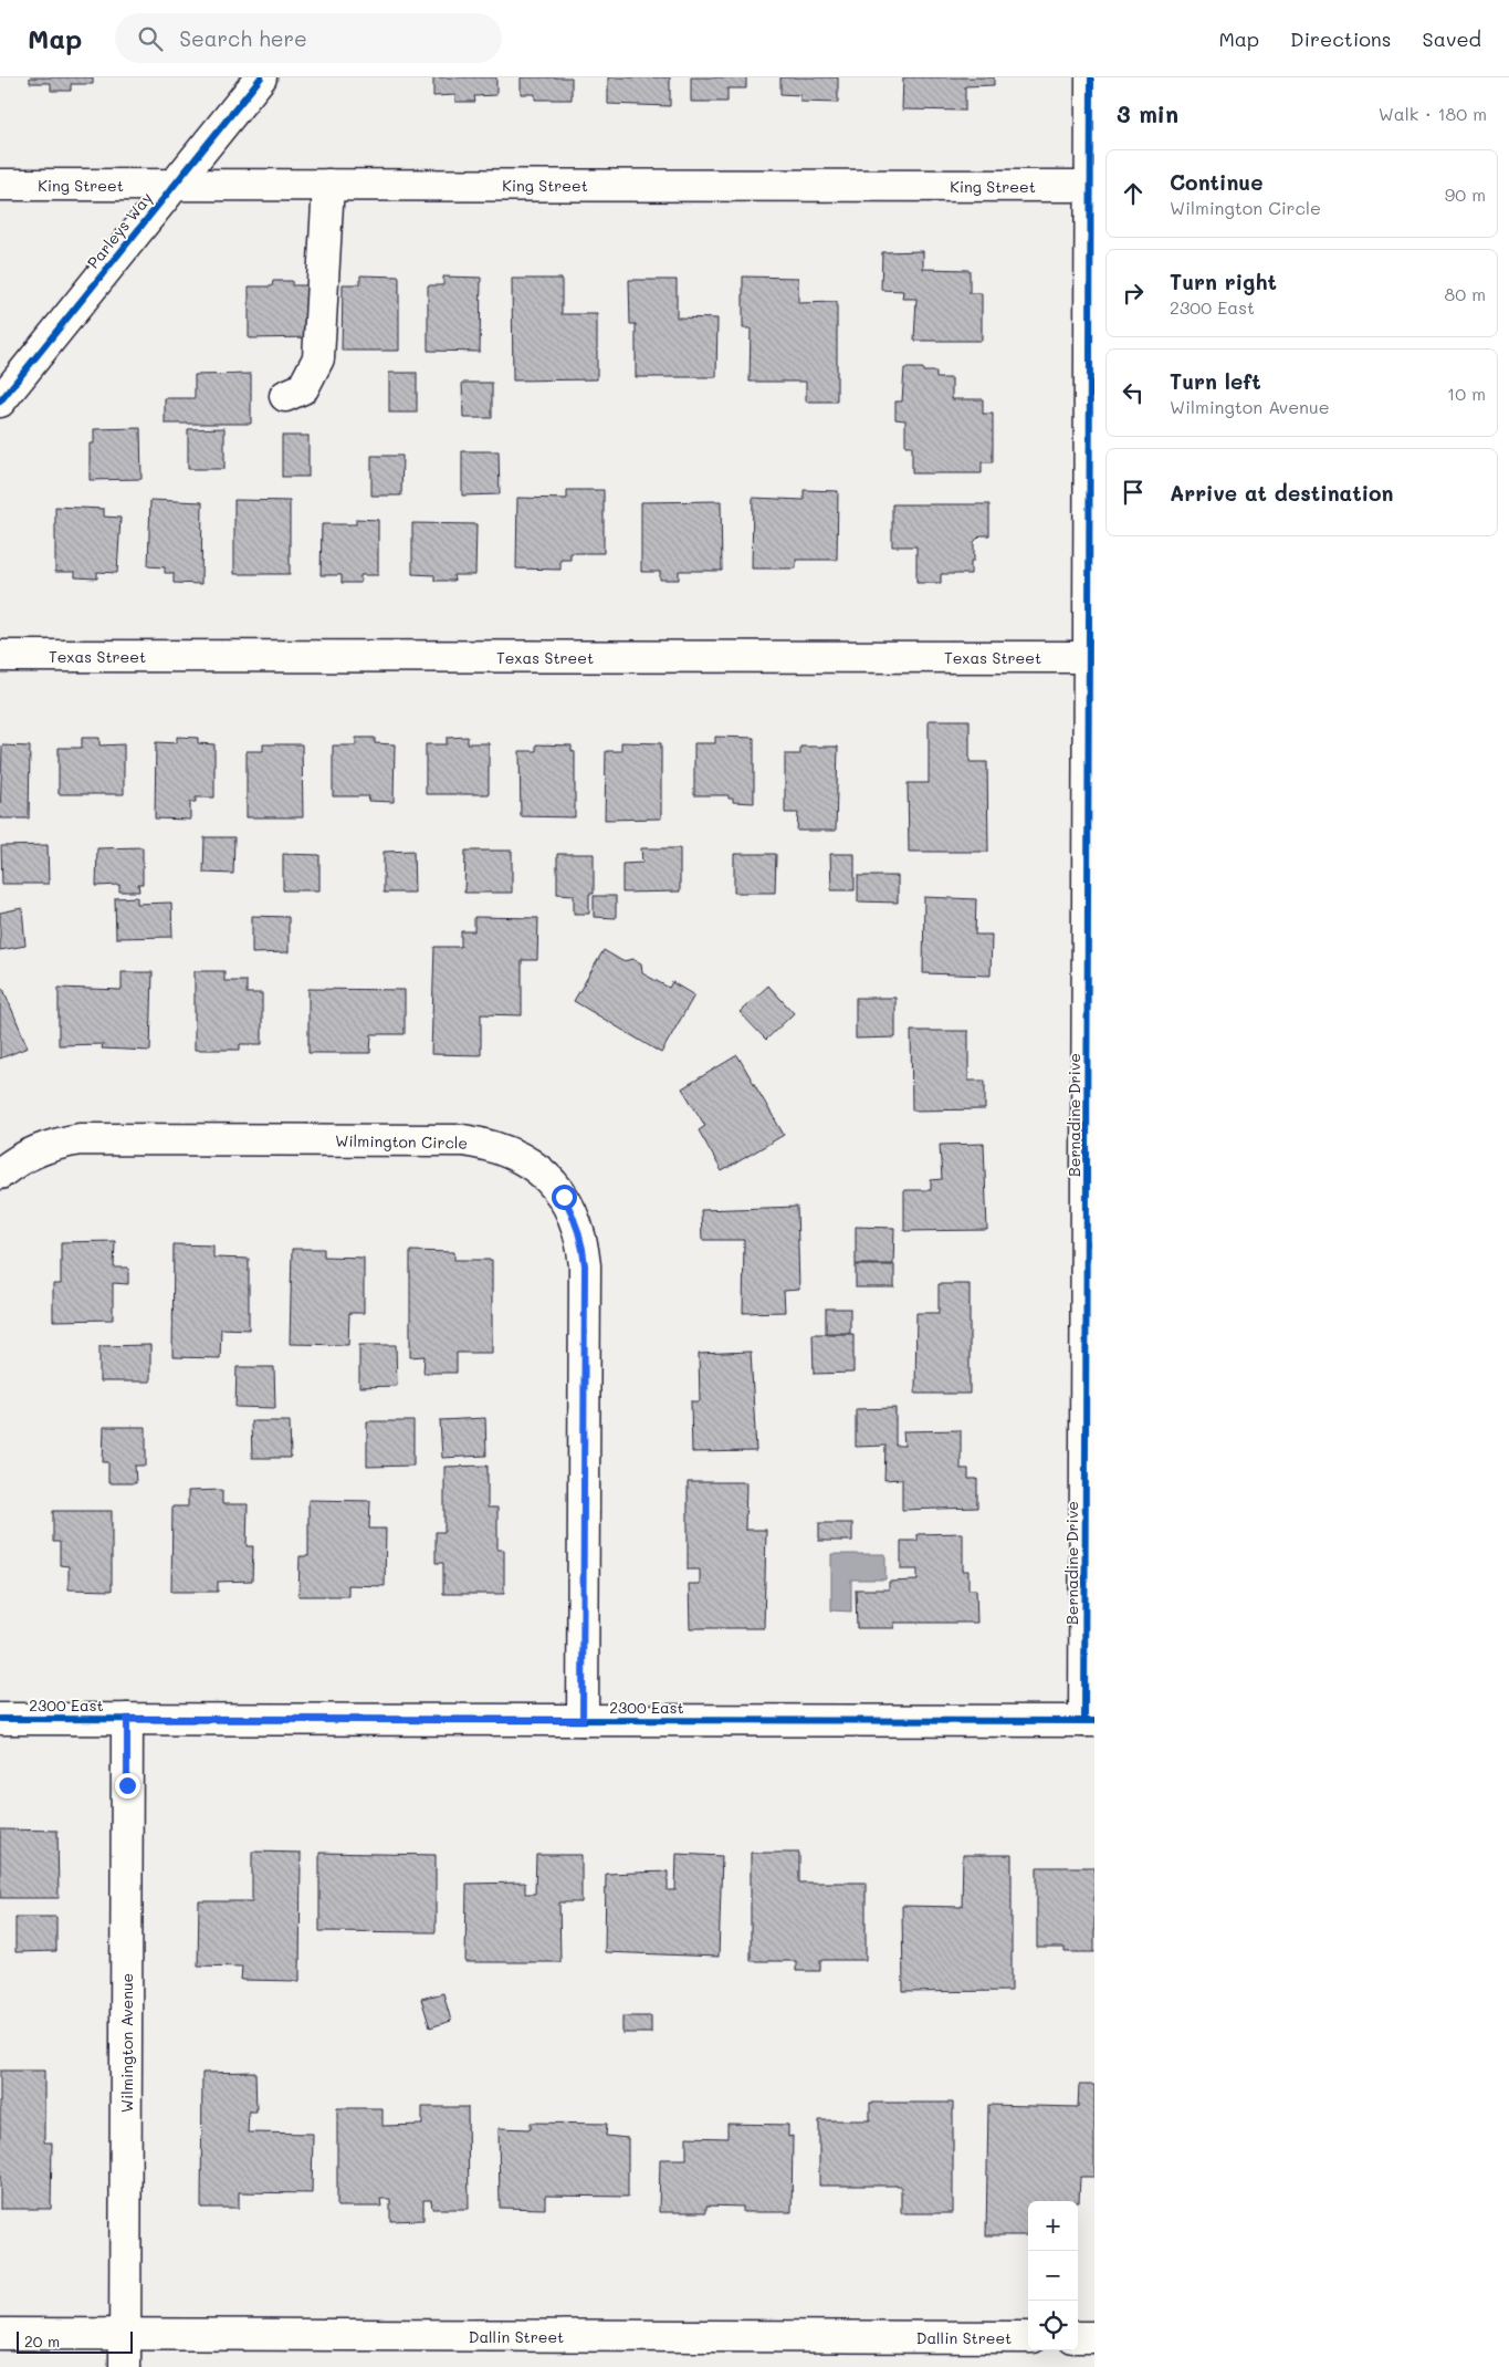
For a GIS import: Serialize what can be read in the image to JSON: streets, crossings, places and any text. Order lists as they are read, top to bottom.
{
  "streets": {
    "street": [
      "King Street",
      "Parleys Way",
      "Texas Street",
      "Bernadine Drive",
      "Wilmington Circle",
      "2300 East",
      "Wilmington Avenue",
      "Dallin Street"
    ]
  },
  "crossings": [
    ["King Street", "Parleys Way"],
    ["King Street", "Bernadine Drive"],
    ["Texas Street", "Bernadine Drive"],
    ["Bernadine Drive", "2300 East"],
    ["Wilmington Circle", "2300 East"],
    ["2300 East", "Wilmington Avenue"],
    ["Wilmington Avenue", "Dallin Street"]
  ],
  "scale_bar": "20 m",
  "page": {
    "header": "Map",
    "search": "Search here",
    "nav": ["Map", "Directions", "Saved"],
    "heading": ["3 min", "Walk · 180 m"],
    "list": [
      ["Continue", "Wilmington Circle", "90 m"],
      ["Turn right", "2300 East", "80 m"],
      ["Turn left", "Wilmington Avenue", "10 m"],
      "Arrive at destination"
    ],
    "map_buttons": ["+", "−"],
    "scale": "20 m"
  }
}
